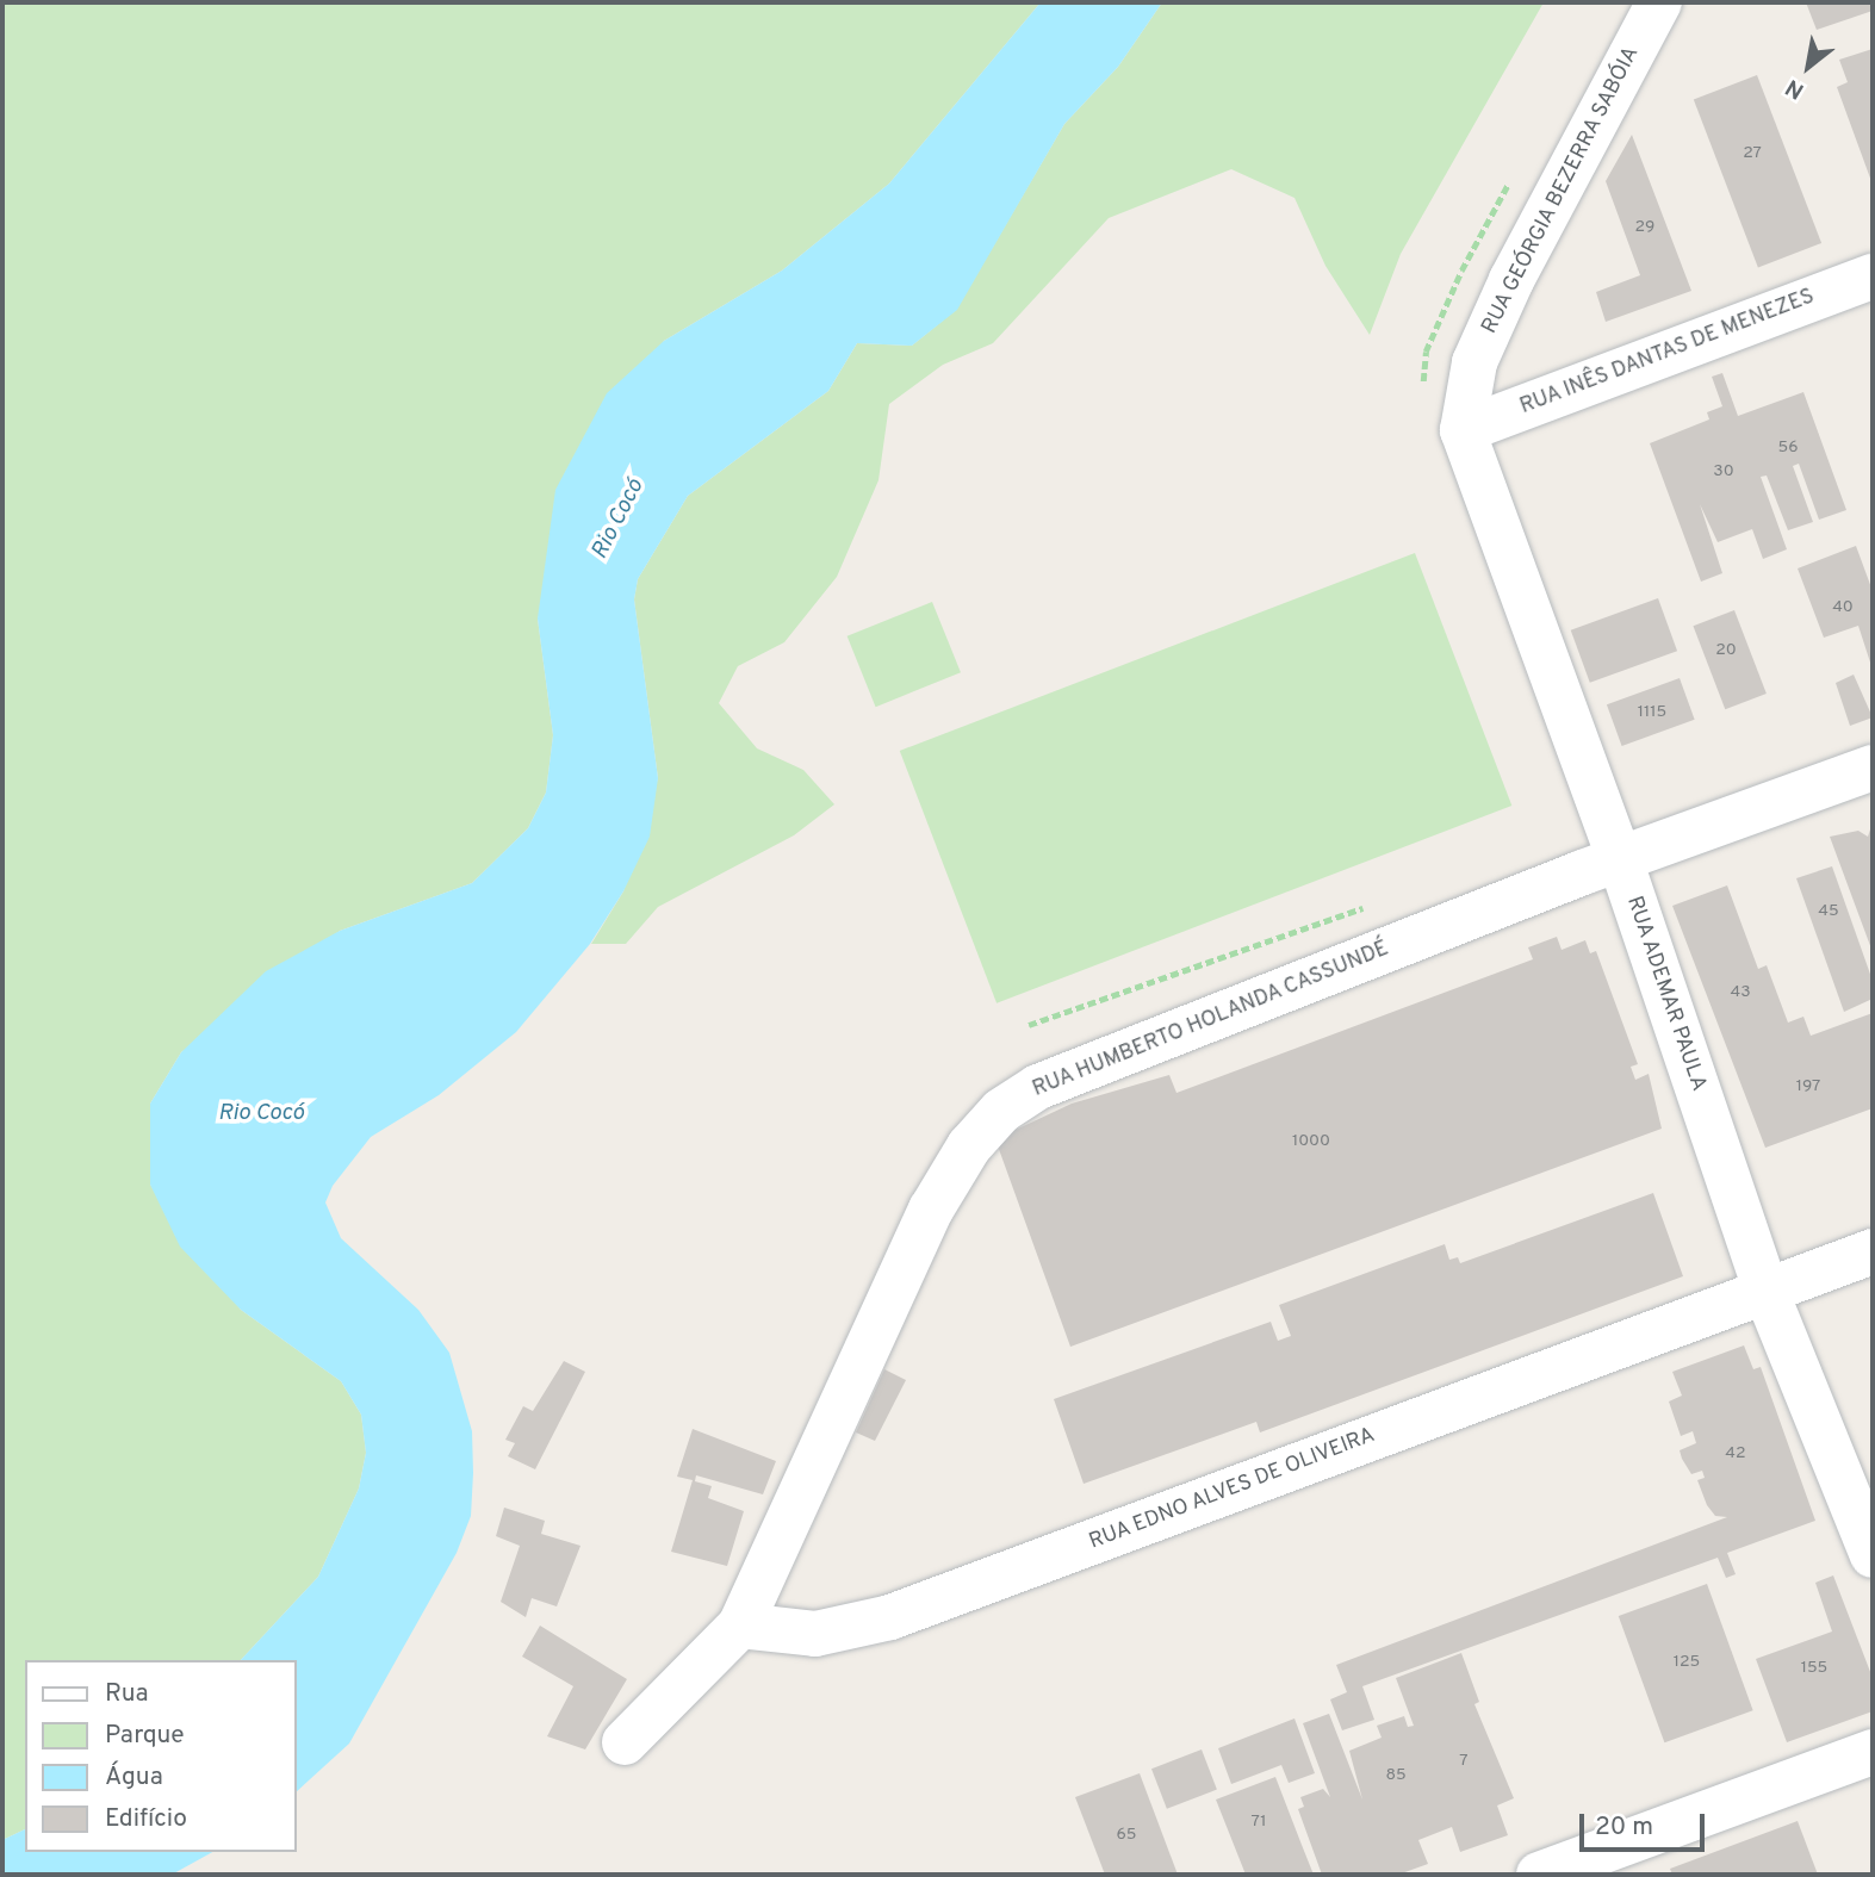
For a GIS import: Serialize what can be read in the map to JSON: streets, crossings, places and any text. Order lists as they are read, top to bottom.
{
  "streets": {
    "street": [
      "RUA GEÓRGIA BEZERRA SABÓIA",
      "RUA INÊS DANTAS DE MENEZES",
      "RUA ADEMAR PAULA",
      "RUA HUMBERTO HOLANDA CASSUNDÉ",
      "RUA EDNO ALVES DE OLIVEIRA"
    ]
  },
  "crossings": [
    ["RUA GEÓRGIA BEZERRA SABÓIA", "RUA INÊS DANTAS DE MENEZES"],
    ["RUA GEÓRGIA BEZERRA SABÓIA", "RUA ADEMAR PAULA"],
    ["RUA INÊS DANTAS DE MENEZES", "RUA ADEMAR PAULA"],
    ["RUA ADEMAR PAULA", "RUA HUMBERTO HOLANDA CASSUNDÉ"],
    ["RUA ADEMAR PAULA", "RUA EDNO ALVES DE OLIVEIRA"],
    ["RUA HUMBERTO HOLANDA CASSUNDÉ", "RUA EDNO ALVES DE OLIVEIRA"]
  ],
  "water": ["Rio Cocó"],
  "house_numbers": [
    "27",
    "29",
    "56",
    "30",
    "40",
    "20",
    "1115",
    "45",
    "43",
    "197",
    "1000",
    "42",
    "125",
    "155",
    "7",
    "85",
    "71",
    "65"
  ],
  "legend": [
    "Rua",
    "Parque",
    "Água",
    "Edifício"
  ],
  "scale_bar": "20 m",
  "north": "bottom left"
}
